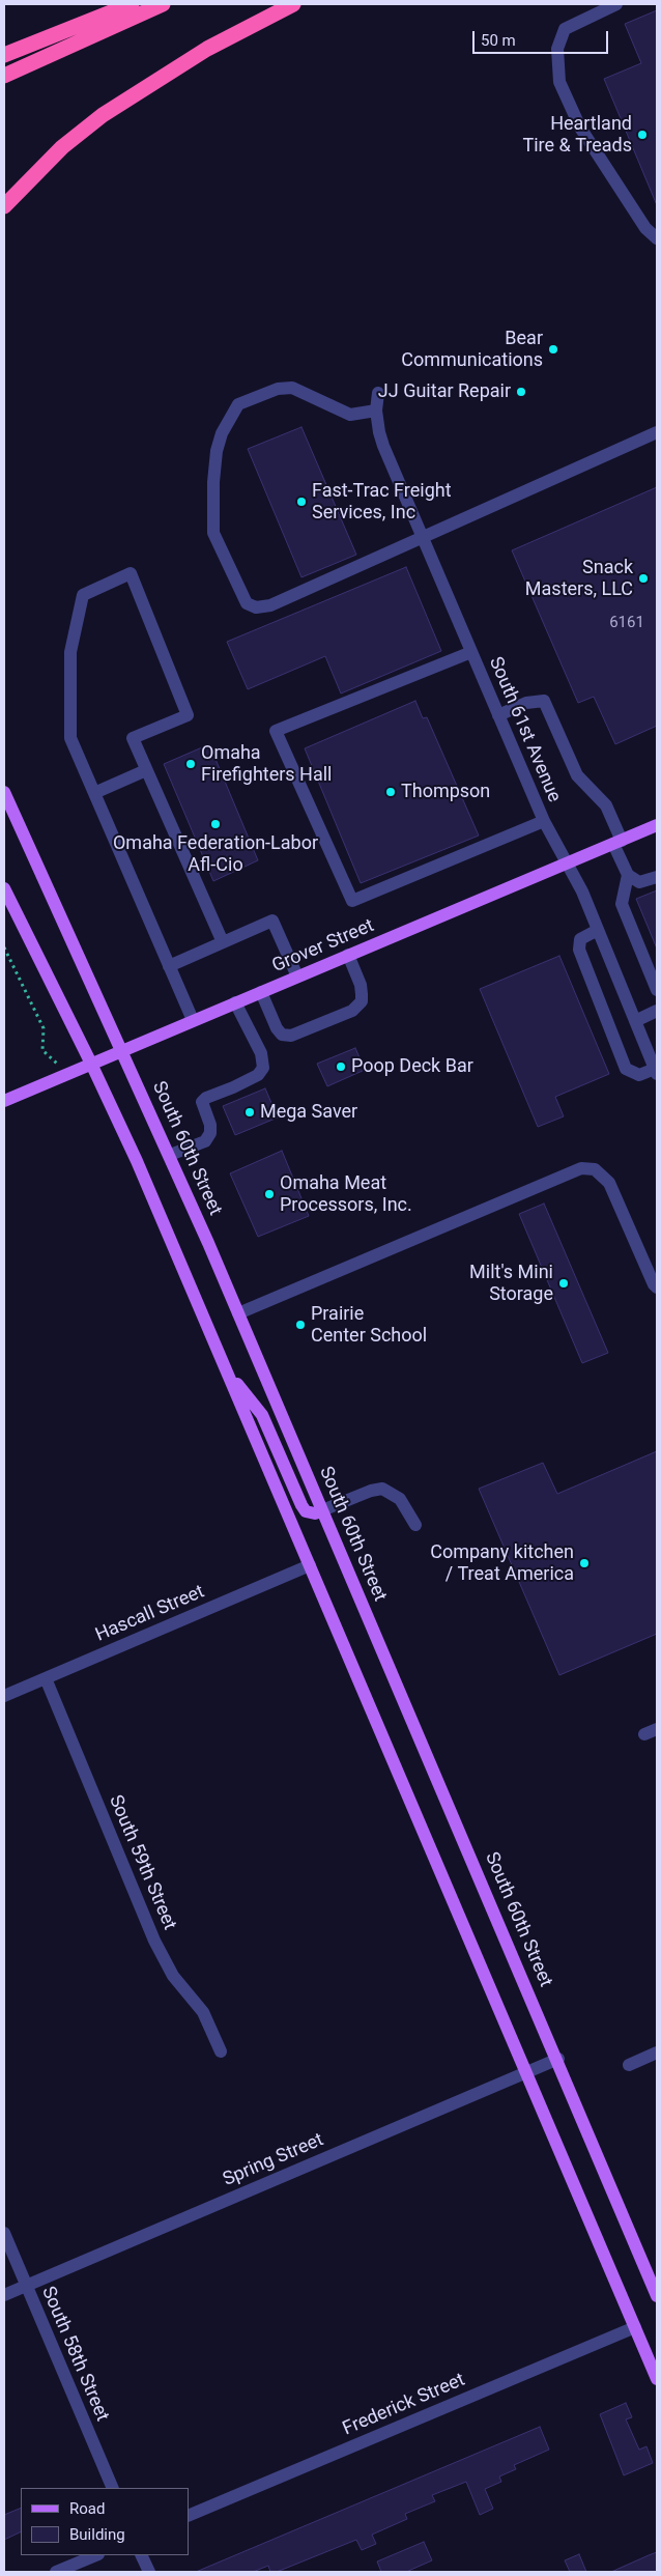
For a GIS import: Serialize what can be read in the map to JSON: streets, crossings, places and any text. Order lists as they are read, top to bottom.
{
  "streets": {
    "main road": ["Grover Street", "South 60th Street"],
    "street": [
      "South 61st Avenue",
      "Hascall Street",
      "South 59th Street",
      "Spring Street",
      "South 58th Street",
      "Frederick Street"
    ]
  },
  "crossings": [
    ["South 61st Avenue", "Grover Street"],
    ["Grover Street", "South 60th Street"],
    ["South 60th Street", "Spring Street"],
    ["Hascall Street", "South 59th Street"],
    ["Spring Street", "South 58th Street"]
  ],
  "places": [
    "Heartland Tire & Treads",
    "Bear Communications",
    "JJ Guitar Repair",
    "Fast-Trac Freight Services, Inc",
    "Snack Masters, LLC",
    "Omaha Firefighters Hall",
    "Thompson",
    "Omaha Federation-Labor Afl-Cio",
    "Poop Deck Bar",
    "Mega Saver",
    "Omaha Meat Processors, Inc.",
    "Milt's Mini Storage",
    "Prairie Center School",
    "Company kitchen / Treat America"
  ],
  "house_numbers": ["6161"],
  "legend": ["Road", "Building"],
  "scale_bar": "50 m"
}
